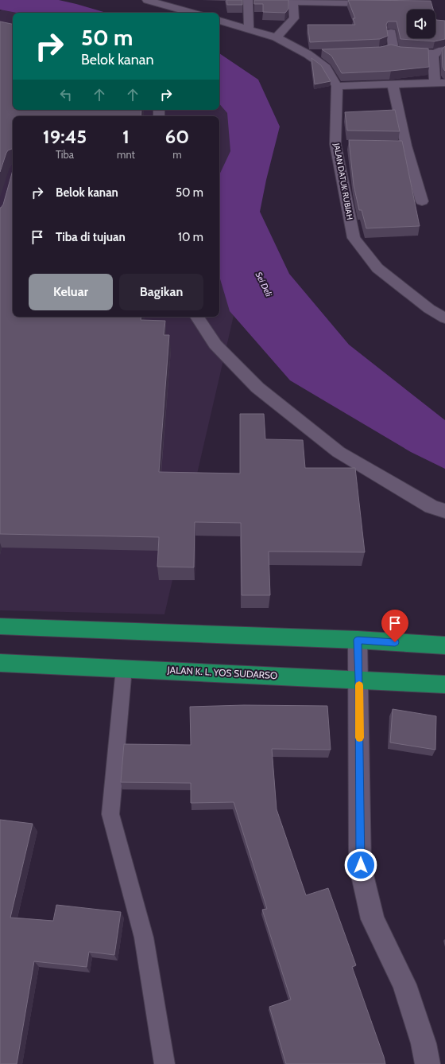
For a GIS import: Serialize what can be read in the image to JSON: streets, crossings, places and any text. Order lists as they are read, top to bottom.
{
  "streets": {
    "highway": ["JALAN K. L. YOS SUDARSO"],
    "street": ["JALAN DATUK RUBIAH"]
  },
  "water": ["Sei Deli"],
  "page": {
    "turn": ["50 m", "Belok kanan"],
    "eta": [
      "19:45",
      "Tiba",
      "1",
      "mnt",
      "60",
      "m"
    ],
    "list": [
      {
        "name": "Belok kanan",
        "value": "50 m"
      },
      {
        "name": "Tiba di tujuan",
        "value": "10 m"
      }
    ],
    "buttons": ["Keluar", "Bagikan"]
  }
}
